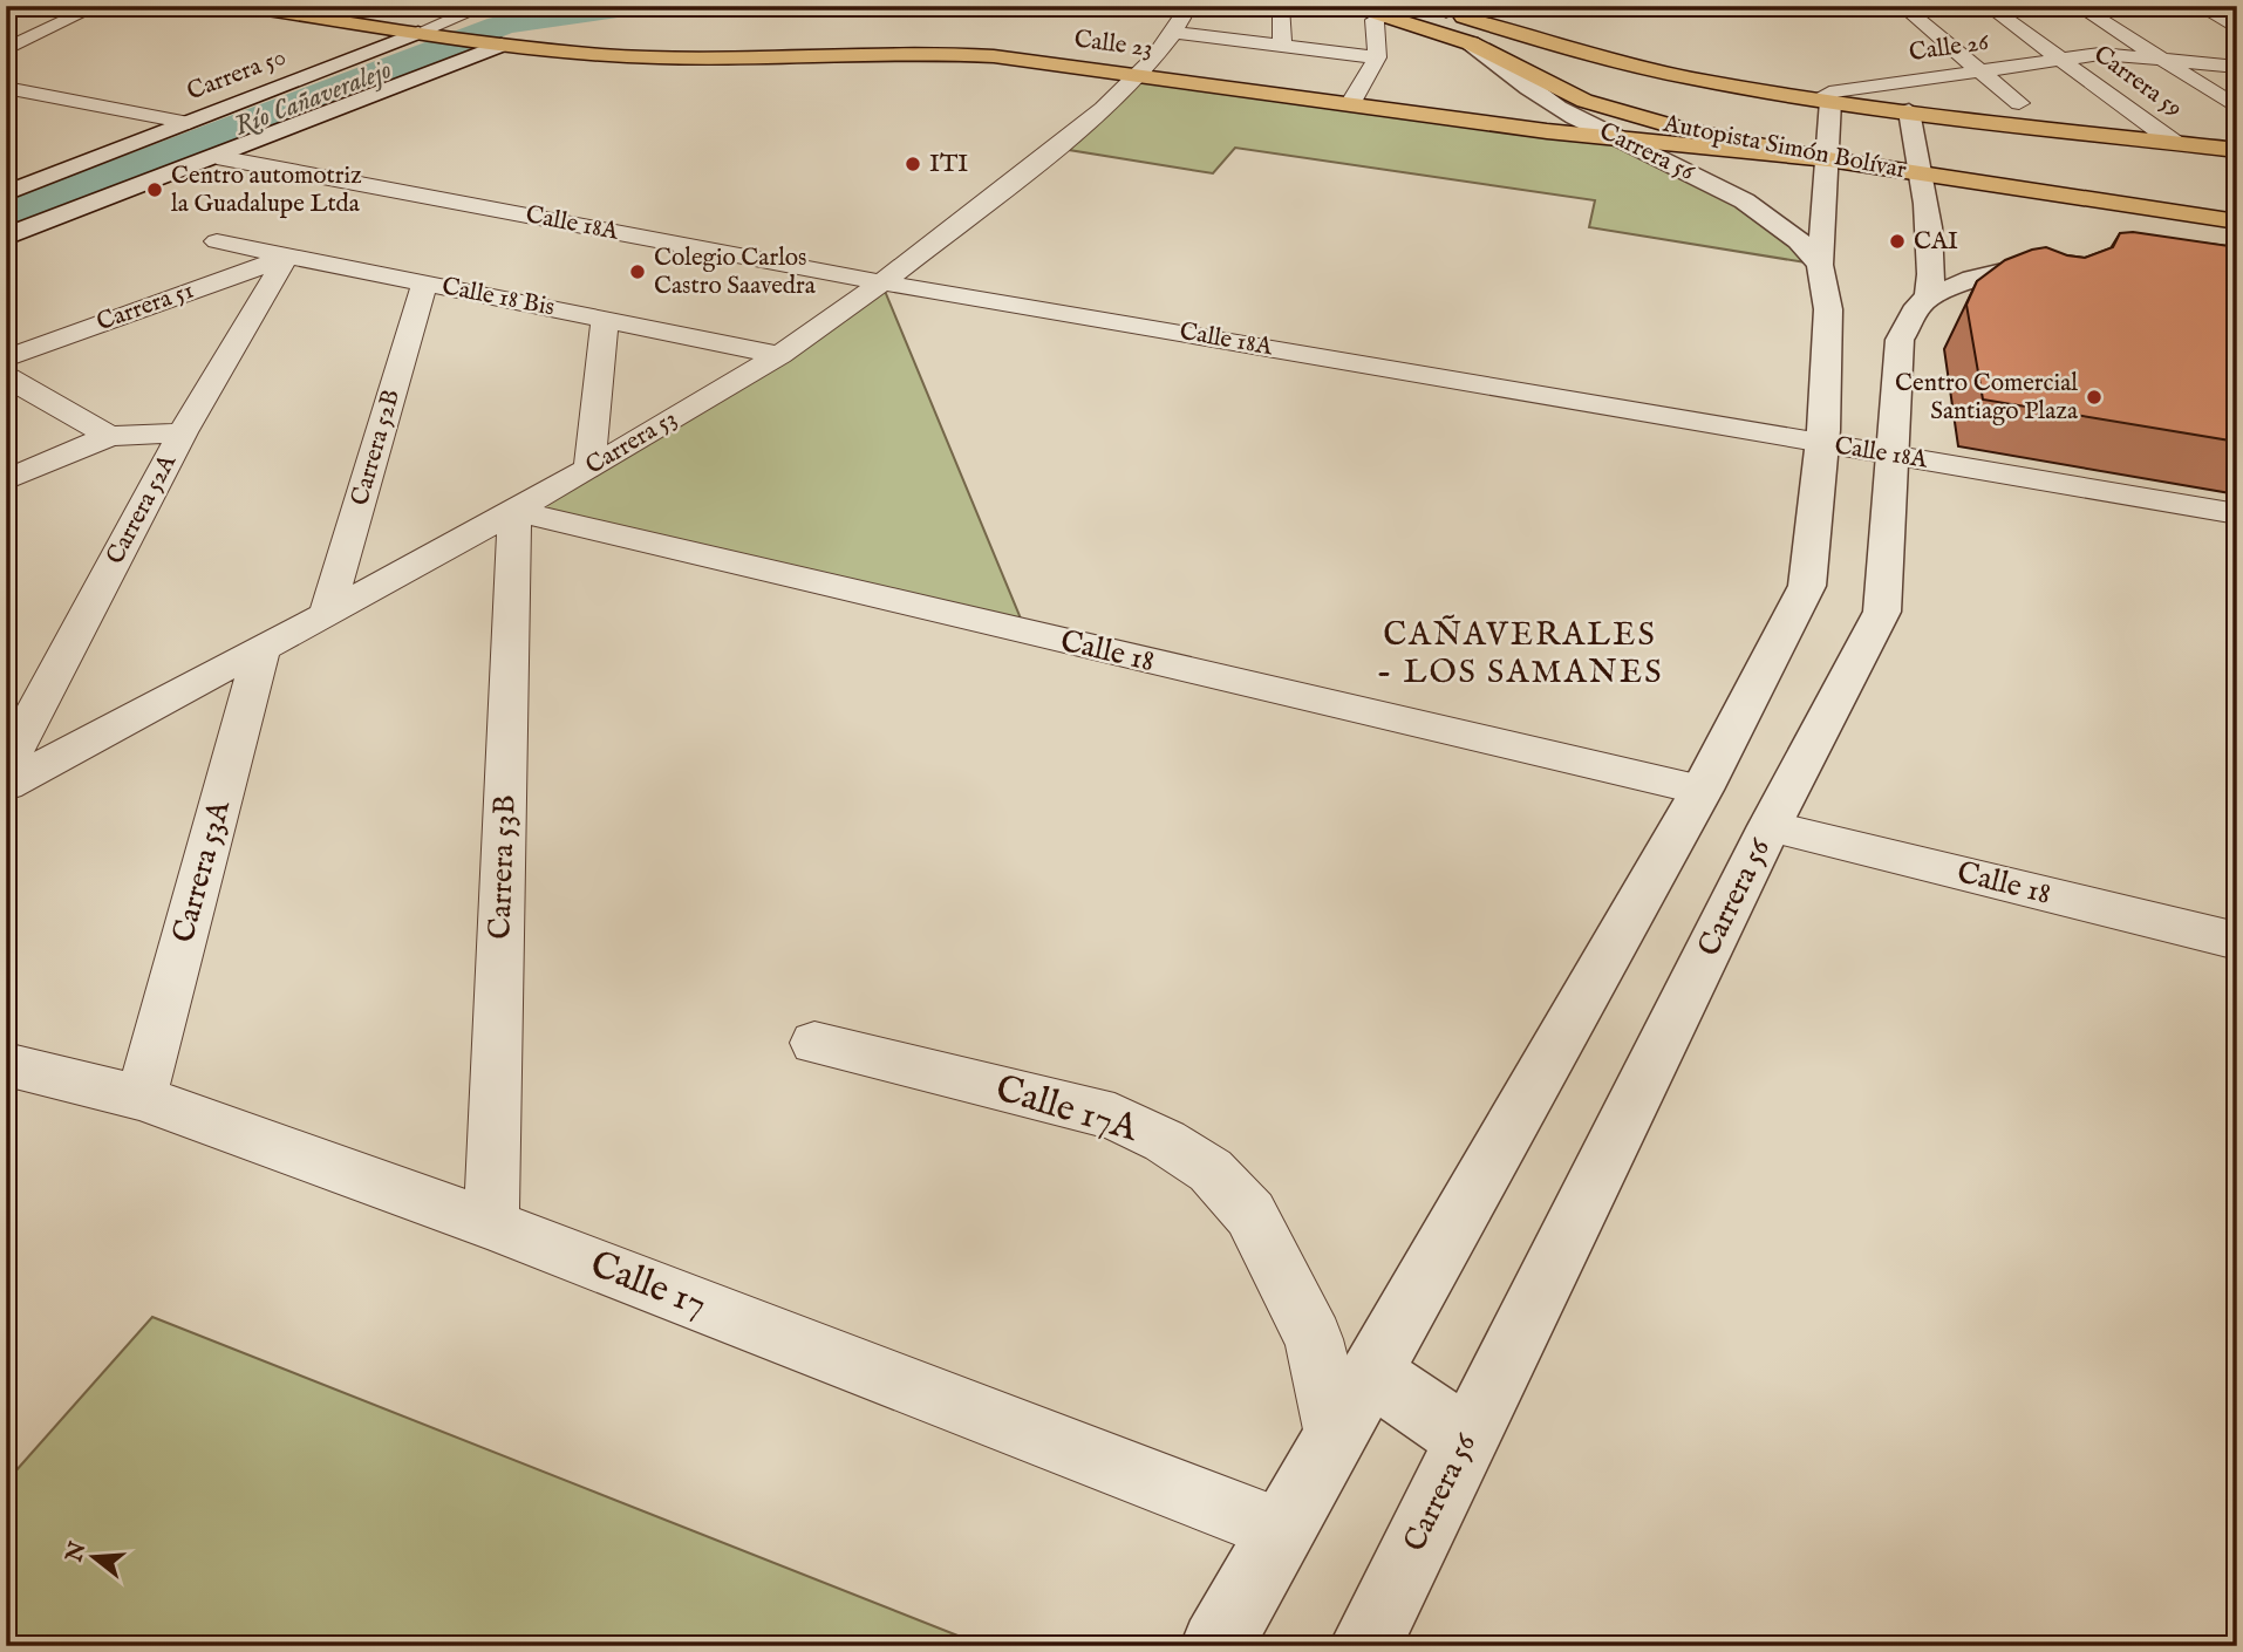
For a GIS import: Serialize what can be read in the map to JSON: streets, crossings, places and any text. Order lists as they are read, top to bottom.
{
  "streets": {
    "main road": ["Calle 23", "Autopista Simón Bolívar"],
    "street": [
      "Calle 26",
      "Carrera 50",
      "Carrera 59",
      "Carrera 56",
      "Calle 18A",
      "Calle 18 Bis",
      "Carrera 51",
      "Carrera 53",
      "Carrera 52B",
      "Carrera 52A",
      "Calle 18",
      "Carrera 53B",
      "Carrera 53A",
      "Calle 17A",
      "Calle 17"
    ]
  },
  "crossings": [
    ["Calle 23", "Carrera 50"],
    ["Calle 23", "Autopista Simón Bolívar"],
    ["Calle 23", "Carrera 56"],
    ["Calle 23", "Carrera 53"],
    ["Calle 26", "Carrera 59"],
    ["Calle 26", "Autopista Simón Bolívar"],
    ["Carrera 59", "Autopista Simón Bolívar"],
    ["Autopista Simón Bolívar", "Carrera 56"],
    ["Carrera 56", "Calle 18A"],
    ["Carrera 56", "Calle 18"],
    ["Calle 18A", "Carrera 53"],
    ["Calle 18 Bis", "Carrera 51"],
    ["Calle 18 Bis", "Carrera 53"],
    ["Calle 18 Bis", "Carrera 52B"],
    ["Calle 18 Bis", "Carrera 52A"],
    ["Carrera 51", "Carrera 52A"],
    ["Carrera 53", "Carrera 52B"],
    ["Carrera 53", "Calle 18"],
    ["Carrera 53", "Carrera 53B"],
    ["Carrera 53", "Carrera 53A"],
    ["Calle 18", "Carrera 53B"],
    ["Carrera 53B", "Calle 17"],
    ["Carrera 53A", "Calle 17"]
  ],
  "districts": ["CAÑAVERALES - LOS SAMANES"],
  "water": ["Río Cañaveralejo"],
  "places": [
    "ITI",
    "Centro automotriz la Guadalupe Ltda",
    "CAI",
    "Colegio Carlos Castro Saavedra",
    "Centro Comercial Santiago Plaza"
  ],
  "north": "left"
}
